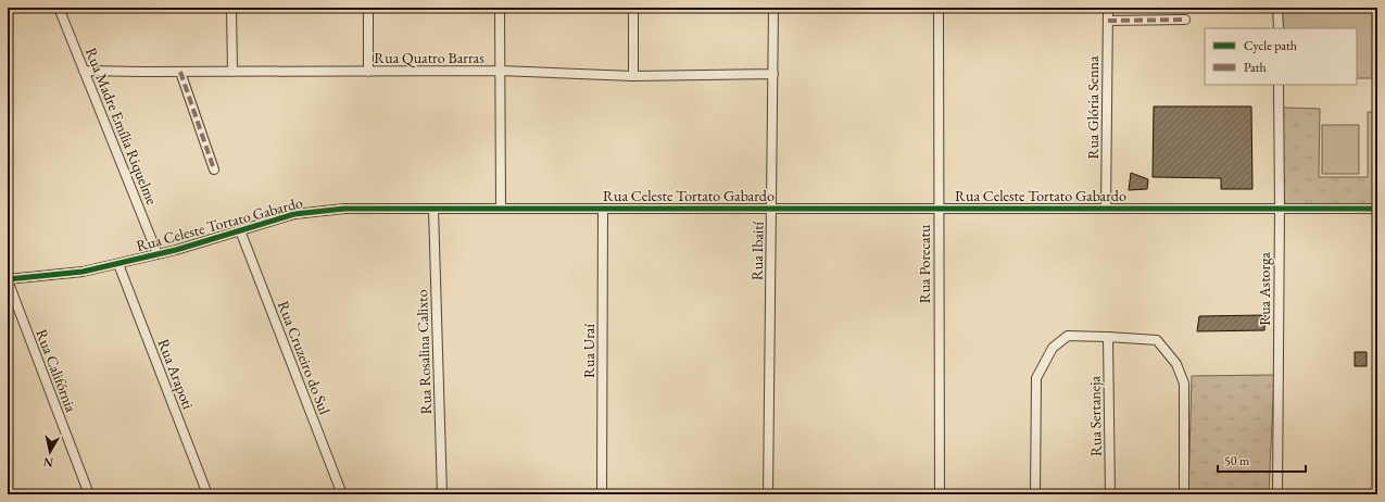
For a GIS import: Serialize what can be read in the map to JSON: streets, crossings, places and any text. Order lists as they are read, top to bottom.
{
  "streets": {
    "street": [
      "Rua Quatro Barras",
      "Rua Glória Senna",
      "Rua Madre Emília Riquelme",
      "Rua Celeste Tortato Gabardo",
      "Rua Ibaití",
      "Rua Porecatu",
      "Rua Astorga",
      "Rua Uraí",
      "Rua Rosalina Calixto",
      "Rua Cruzeiro do Sul",
      "Rua Califórnia",
      "Rua Arapoti",
      "Rua Sertaneja"
    ]
  },
  "crossings": [
    ["Rua Quatro Barras", "Rua Madre Emília Riquelme"],
    ["Rua Quatro Barras", "Rua Ibaití"],
    ["Rua Glória Senna", "Rua Celeste Tortato Gabardo"],
    ["Rua Madre Emília Riquelme", "Rua Celeste Tortato Gabardo"],
    ["Rua Celeste Tortato Gabardo", "Rua Ibaití"],
    ["Rua Celeste Tortato Gabardo", "Rua Porecatu"],
    ["Rua Celeste Tortato Gabardo", "Rua Astorga"],
    ["Rua Celeste Tortato Gabardo", "Rua Uraí"],
    ["Rua Celeste Tortato Gabardo", "Rua Rosalina Calixto"],
    ["Rua Celeste Tortato Gabardo", "Rua Cruzeiro do Sul"],
    ["Rua Celeste Tortato Gabardo", "Rua Califórnia"],
    ["Rua Celeste Tortato Gabardo", "Rua Arapoti"]
  ],
  "legend": ["Cycle path", "Path"],
  "scale_bar": "50 m",
  "north": "bottom"
}
